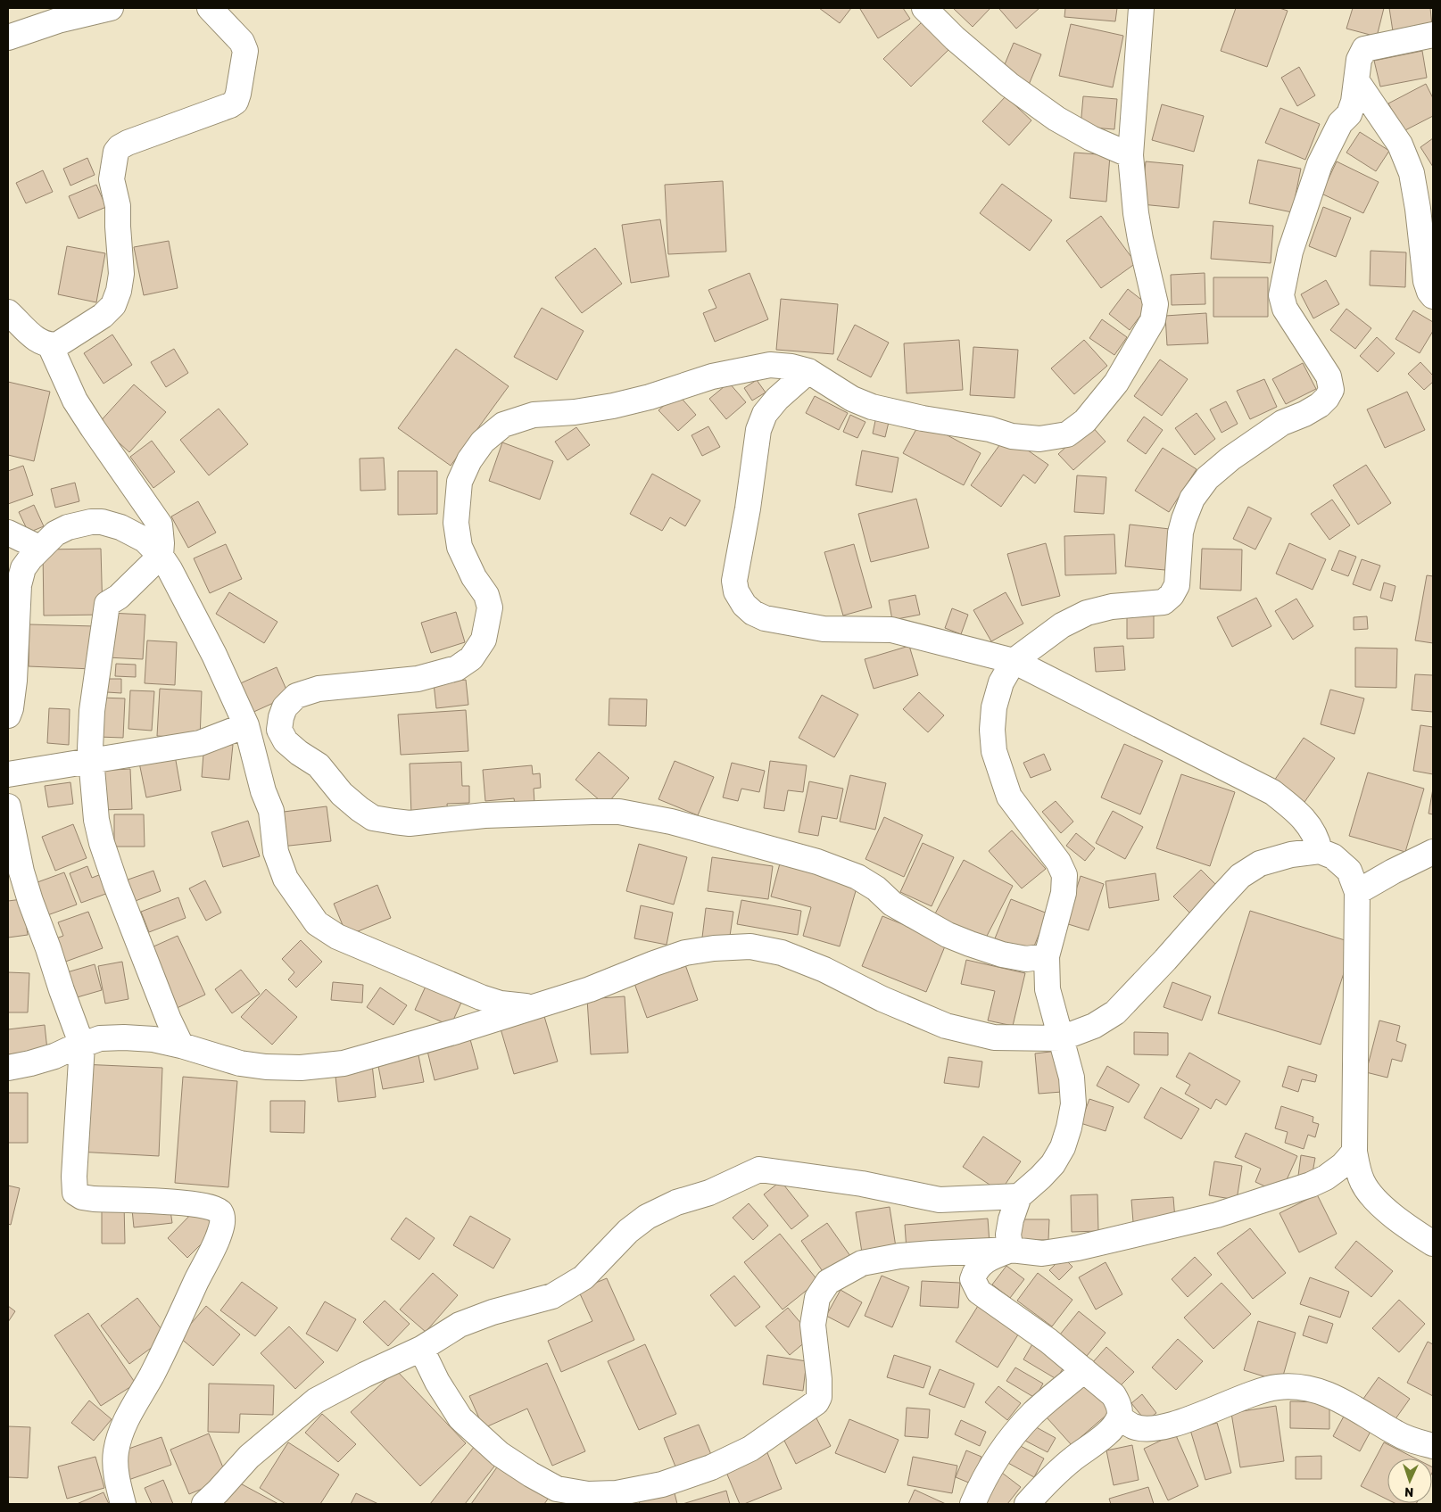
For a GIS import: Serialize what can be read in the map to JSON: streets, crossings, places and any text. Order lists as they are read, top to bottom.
{
  "north": "bottom"
}
